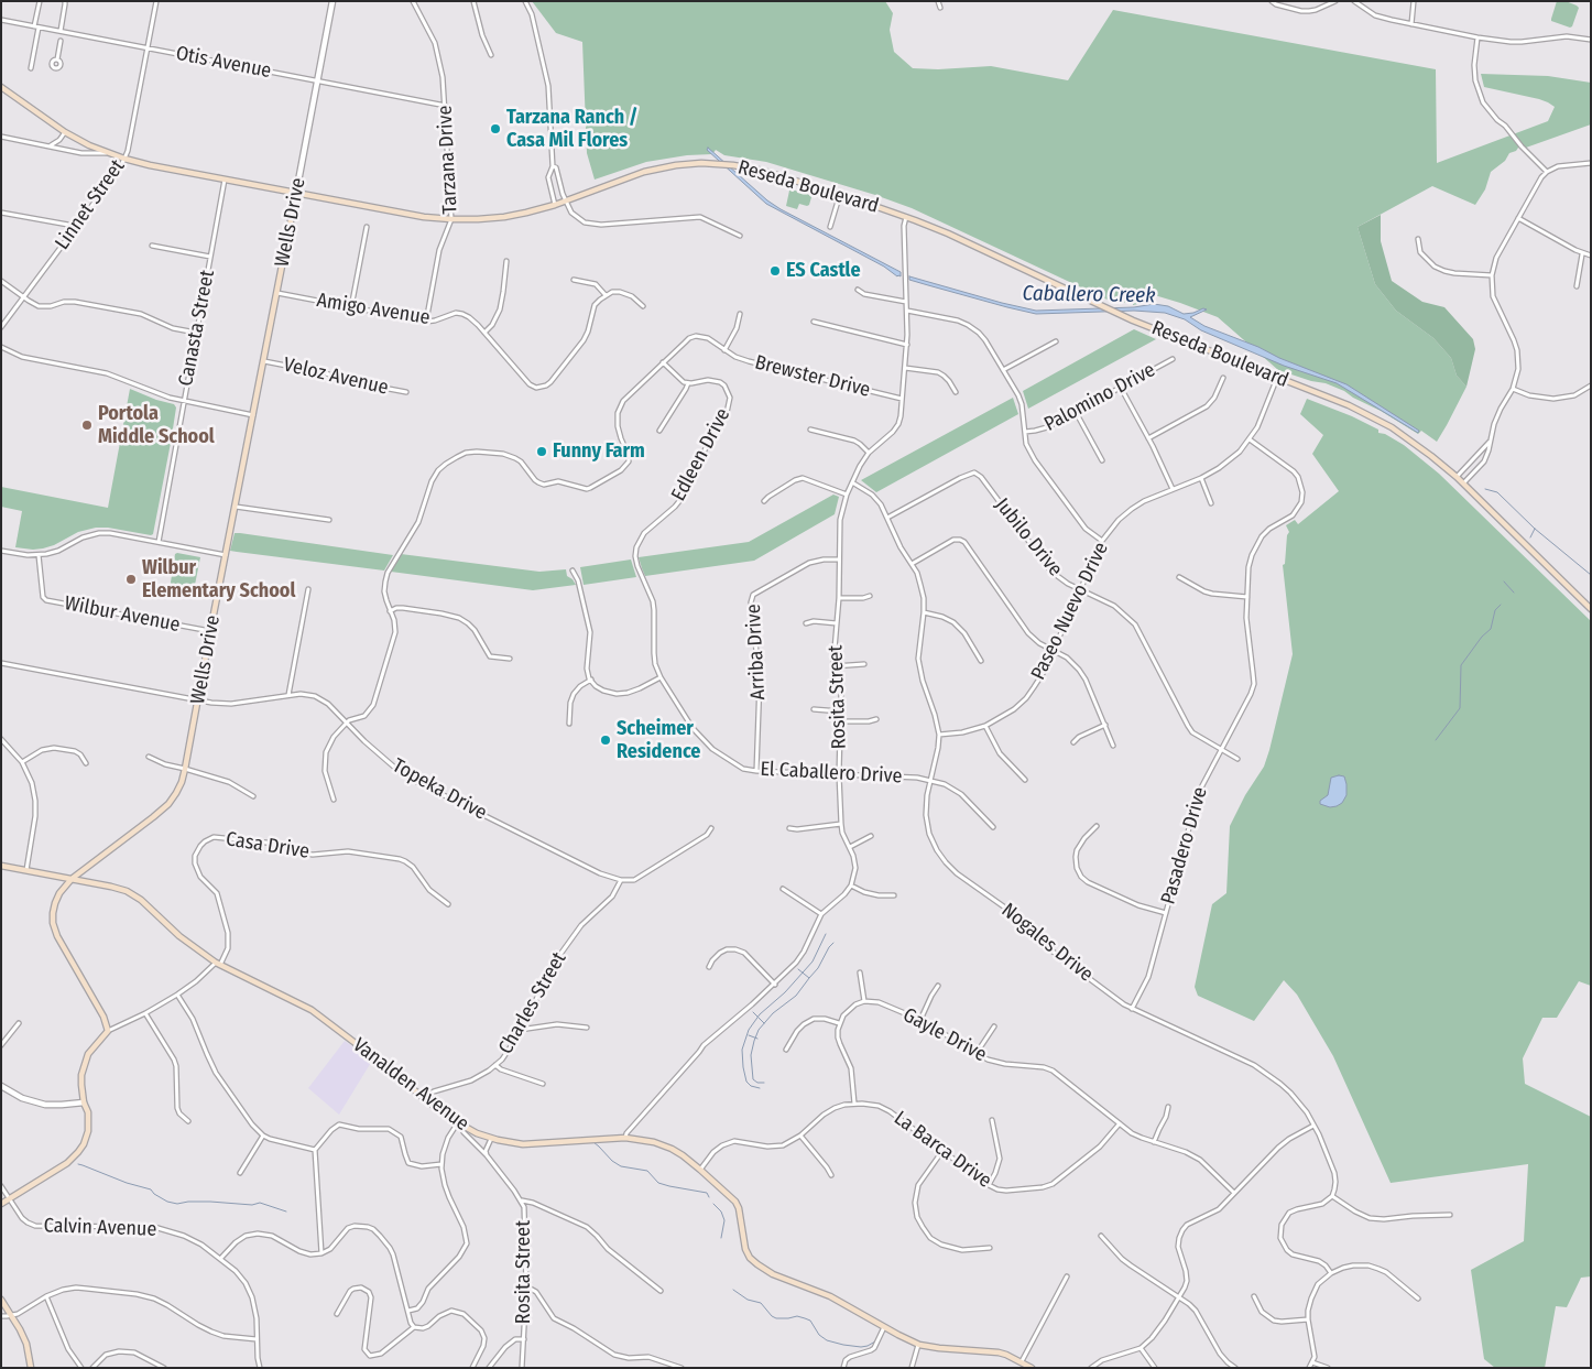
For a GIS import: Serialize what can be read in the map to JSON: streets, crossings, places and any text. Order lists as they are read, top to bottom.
{
  "streets": {
    "main road": ["Reseda Boulevard", "Wells Drive", "Vanalden Avenue"],
    "street": [
      "Otis Avenue",
      "Tarzana Drive",
      "Linnet Street",
      "Amigo Avenue",
      "Canasta Street",
      "Veloz Avenue",
      "Brewster Drive",
      "Palomino Drive",
      "Edleen Drive",
      "Jubilo Drive",
      "Paseo Nuevo Drive",
      "Wilbur Avenue",
      "Arriba Drive",
      "Rosita Street",
      "El Caballero Drive",
      "Topeka Drive",
      "Casa Drive",
      "Pasadero Drive",
      "Nogales Drive",
      "Charles Street",
      "Gayle Drive",
      "La Barca Drive",
      "Calvin Avenue"
    ]
  },
  "crossings": [
    ["Otis Avenue", "Tarzana Drive"],
    ["Otis Avenue", "Linnet Street"],
    ["Otis Avenue", "Wells Drive"],
    ["Tarzana Drive", "Reseda Boulevard"],
    ["Tarzana Drive", "Amigo Avenue"],
    ["Reseda Boulevard", "Linnet Street"],
    ["Reseda Boulevard", "Wells Drive"],
    ["Reseda Boulevard", "Canasta Street"],
    ["Reseda Boulevard", "Paseo Nuevo Drive"],
    ["Reseda Boulevard", "Rosita Street"],
    ["Wells Drive", "Amigo Avenue"],
    ["Wells Drive", "Veloz Avenue"],
    ["Wells Drive", "Wilbur Avenue"],
    ["Wells Drive", "Topeka Drive"],
    ["Wells Drive", "Vanalden Avenue"],
    ["Brewster Drive", "Rosita Street"],
    ["Brewster Drive", "Topeka Drive"],
    ["Edleen Drive", "El Caballero Drive"],
    ["Jubilo Drive", "Paseo Nuevo Drive"],
    ["Jubilo Drive", "Pasadero Drive"],
    ["Jubilo Drive", "Nogales Drive"],
    ["Paseo Nuevo Drive", "Pasadero Drive"],
    ["Paseo Nuevo Drive", "Nogales Drive"],
    ["Arriba Drive", "Rosita Street"],
    ["Arriba Drive", "El Caballero Drive"],
    ["Rosita Street", "El Caballero Drive"],
    ["Rosita Street", "Nogales Drive"],
    ["Rosita Street", "Vanalden Avenue"],
    ["El Caballero Drive", "Nogales Drive"],
    ["Topeka Drive", "Charles Street"],
    ["Casa Drive", "Vanalden Avenue"],
    ["Pasadero Drive", "Nogales Drive"],
    ["Charles Street", "Vanalden Avenue"],
    ["Gayle Drive", "La Barca Drive"],
    ["Vanalden Avenue", "La Barca Drive"]
  ],
  "water": ["Caballero Creek"],
  "places": [
    "Tarzana Ranch / Casa Mil Flores",
    "ES Castle",
    "Portola Middle School",
    "Funny Farm",
    "Wilbur Elementary School",
    "Scheimer Residence"
  ]
}
